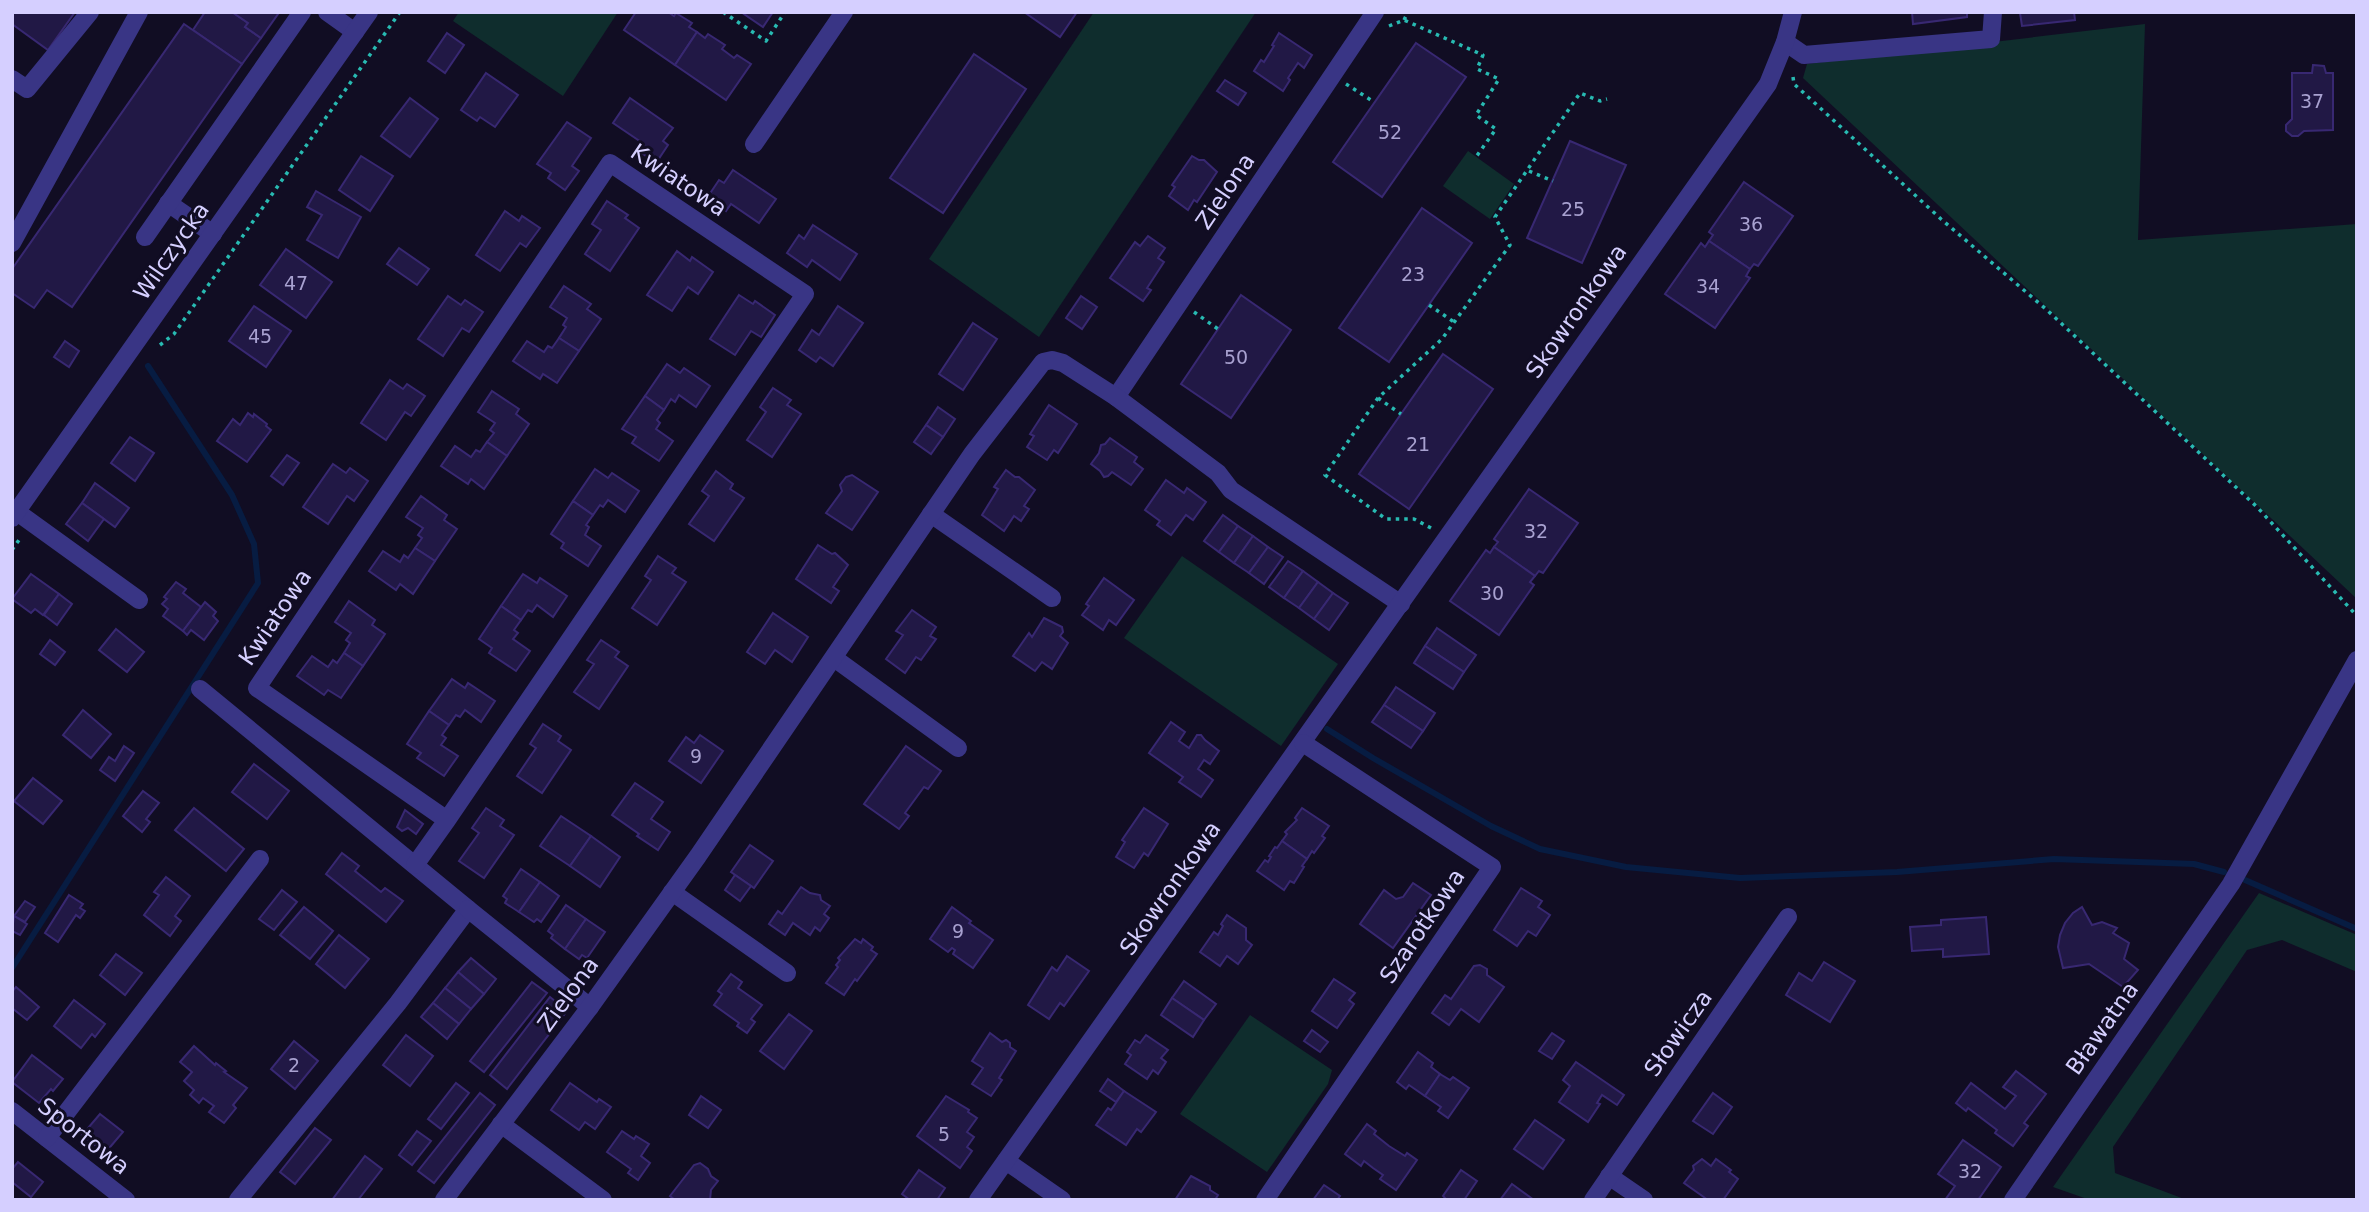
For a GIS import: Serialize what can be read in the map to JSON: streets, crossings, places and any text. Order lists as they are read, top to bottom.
{
  "streets": {
    "street": [
      "Kwiatowa",
      "Zielona",
      "Wilczycka",
      "Skowronkowa",
      "Szarotkowa",
      "Bławatna",
      "Słowicza",
      "Sportowa"
    ]
  },
  "crossings": [
    ["Zielona", "Skowronkowa"],
    ["Skowronkowa", "Szarotkowa"]
  ],
  "house_numbers": [
    "37",
    "52",
    "25",
    "36",
    "23",
    "47",
    "34",
    "45",
    "50",
    "21",
    "32",
    "30",
    "9",
    "9",
    "2",
    "5",
    "32"
  ]
}
